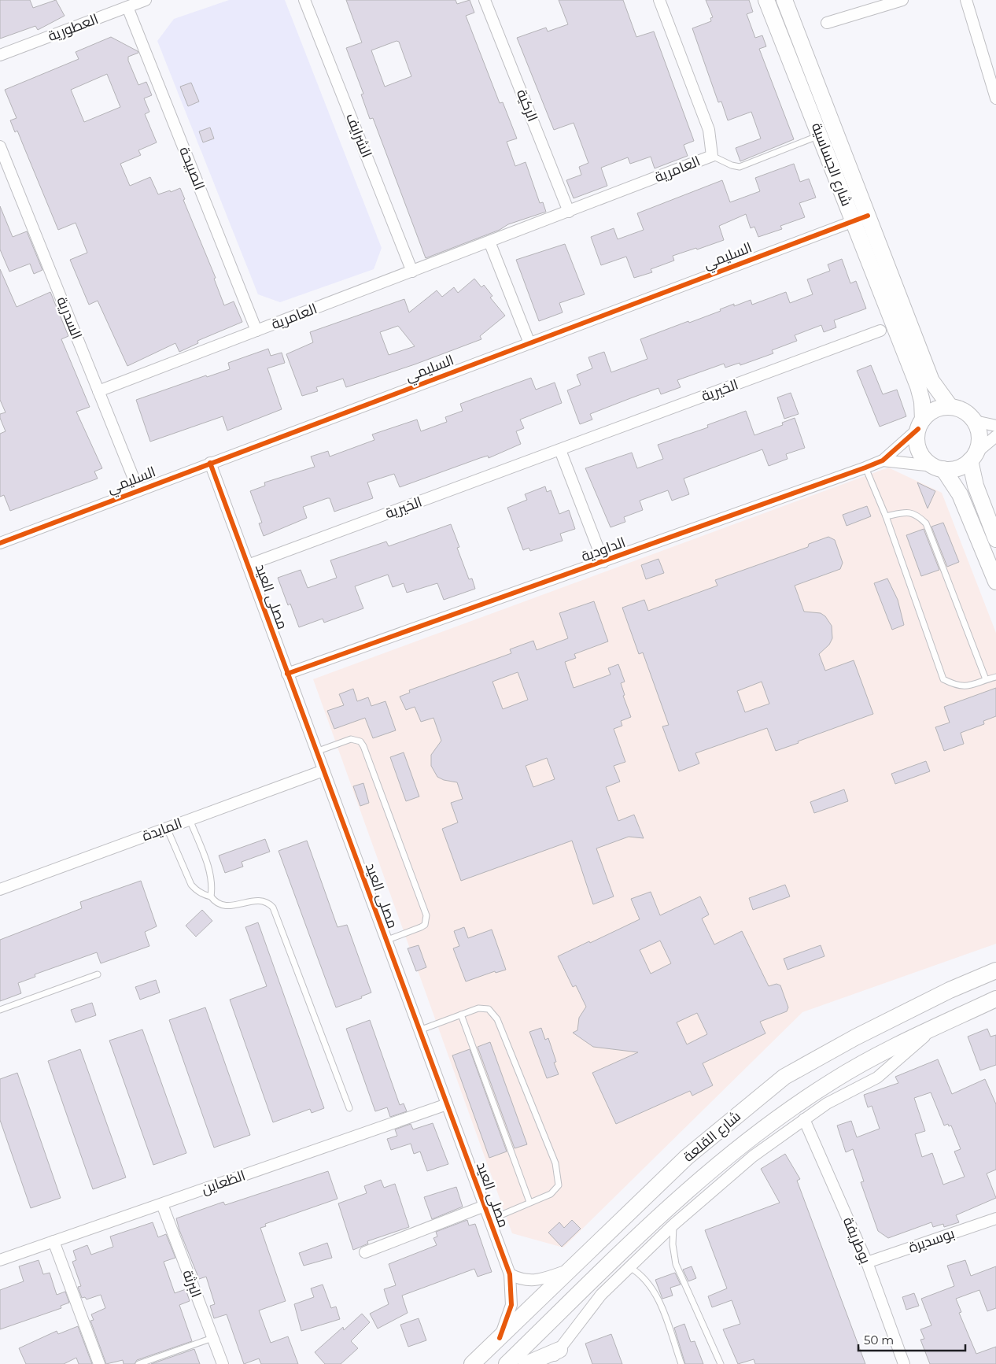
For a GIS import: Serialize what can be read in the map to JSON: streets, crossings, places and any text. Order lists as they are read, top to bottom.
{
  "streets": {
    "main road": ["شارع الجساسية", "شارع القلعة"],
    "street": [
      "العطورية",
      "الركية",
      "الشرايف",
      "الصبيحة",
      "العامرية",
      "السليمي",
      "السدرية",
      "الخيرية",
      "الداودية",
      "مصلى العيد",
      "المايدة",
      "الظعاين",
      "بوطريفة",
      "بوسديرة",
      "البرثة"
    ]
  },
  "crossings": [
    ["العطورية", "الصبيحة"],
    ["الركية", "العامرية"],
    ["الشرايف", "العامرية"],
    ["شارع الجساسية", "السليمي"],
    ["شارع الجساسية", "الداودية"],
    ["الصبيحة", "العامرية"],
    ["العامرية", "السدرية"],
    ["السليمي", "السدرية"],
    ["السليمي", "مصلى العيد"],
    ["الخيرية", "مصلى العيد"],
    ["الداودية", "مصلى العيد"],
    ["مصلى العيد", "المايدة"],
    ["مصلى العيد", "شارع القلعة"],
    ["مصلى العيد", "الظعاين"],
    ["شارع القلعة", "بوطريفة"],
    ["الظعاين", "البرثة"],
    ["بوطريفة", "بوسديرة"]
  ],
  "scale_bar": "50 m"
}
